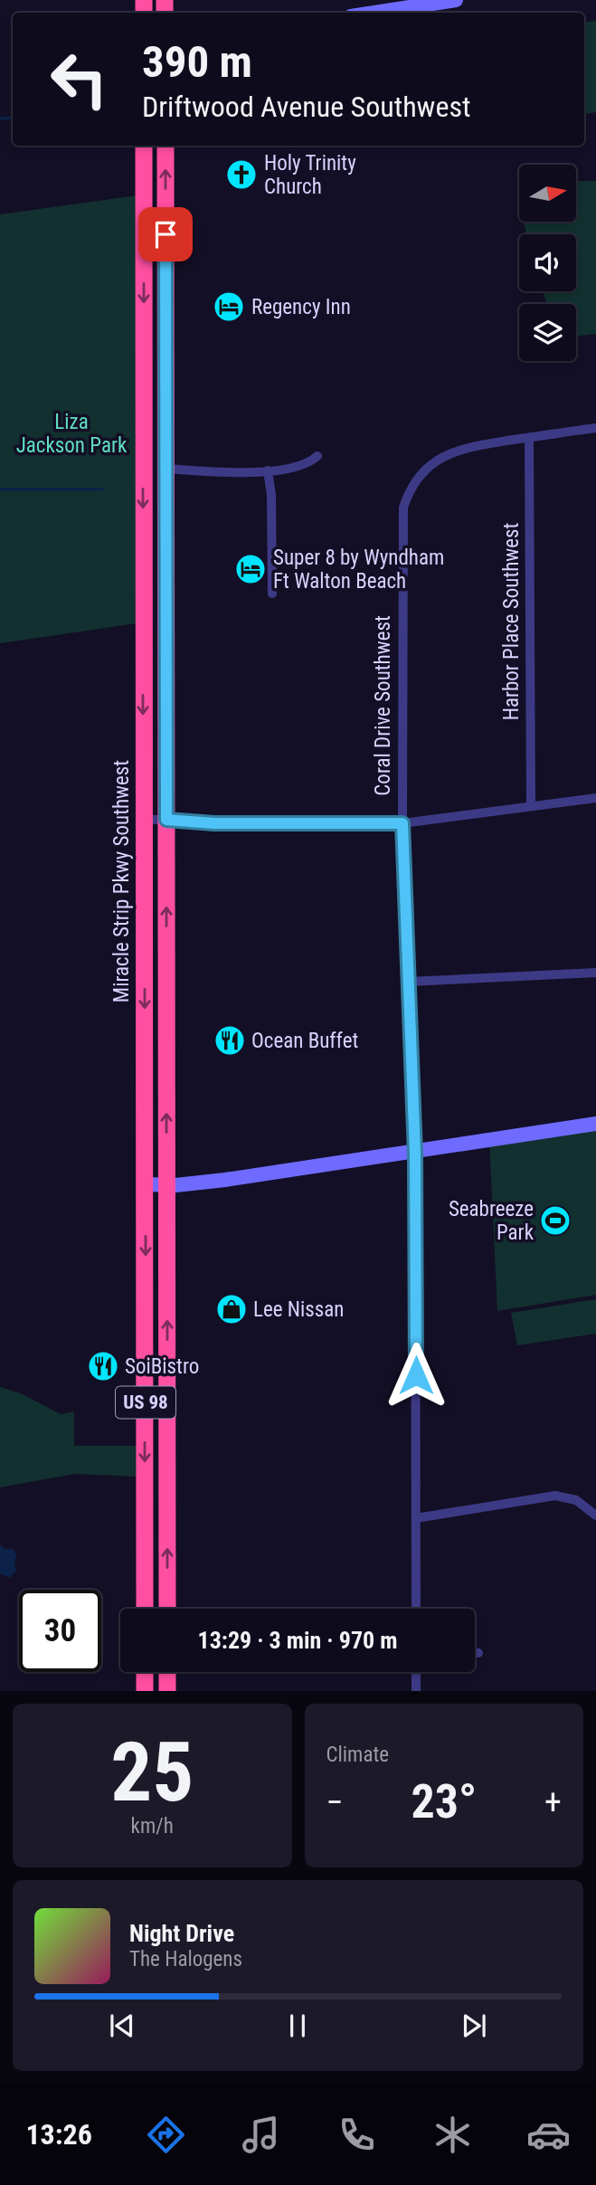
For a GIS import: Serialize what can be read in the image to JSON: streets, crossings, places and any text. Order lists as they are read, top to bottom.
{
  "streets": {
    "highway": ["Miracle Strip Pkwy Southwest", "US 98"],
    "street": ["Harbor Place Southwest", "Coral Drive Southwest"]
  },
  "crossings": [
    ["Harbor Place Southwest", "Coral Drive Southwest"]
  ],
  "parks": ["Liza Jackson Park"],
  "places": {
    "church": ["Holy Trinity Church"],
    "hotel": ["Regency Inn", "Super 8 by Wyndham Ft Walton Beach"],
    "restaurant": ["Ocean Buffet", "SoiBistro"],
    "sports": ["Seabreeze Park"],
    "shop": ["Lee Nissan"]
  },
  "north": "right",
  "page": {
    "turn": ["390 m", "Driftwood Avenue Southwest"],
    "limit": "30",
    "trip": "13:29 · 3 min · 970 m",
    "tile": [
      ["25", "km/h"],
      "Climate"
    ],
    "heat": ["−", "23°", "+"],
    "song": ["Night Drive", "The Halogens"],
    "tabs": "13:26"
  }
}
